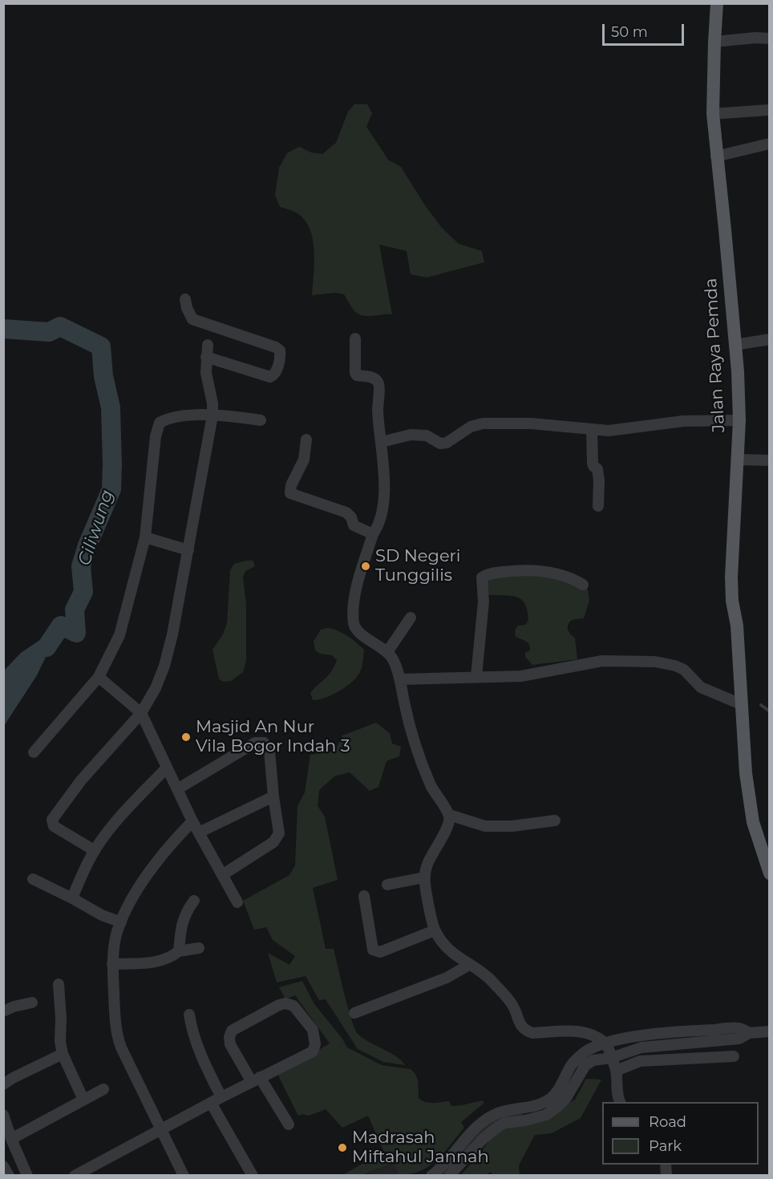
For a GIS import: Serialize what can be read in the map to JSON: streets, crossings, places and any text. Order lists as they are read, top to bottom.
{
  "streets": {
    "main road": ["Jalan Raya Pemda"]
  },
  "water": ["Ciliwung"],
  "places": ["SD Negeri Tunggilis", "Masjid An Nur Vila Bogor Indah 3", "Madrasah Miftahul Jannah"],
  "legend": ["Road", "Park"],
  "scale_bar": "50 m"
}
